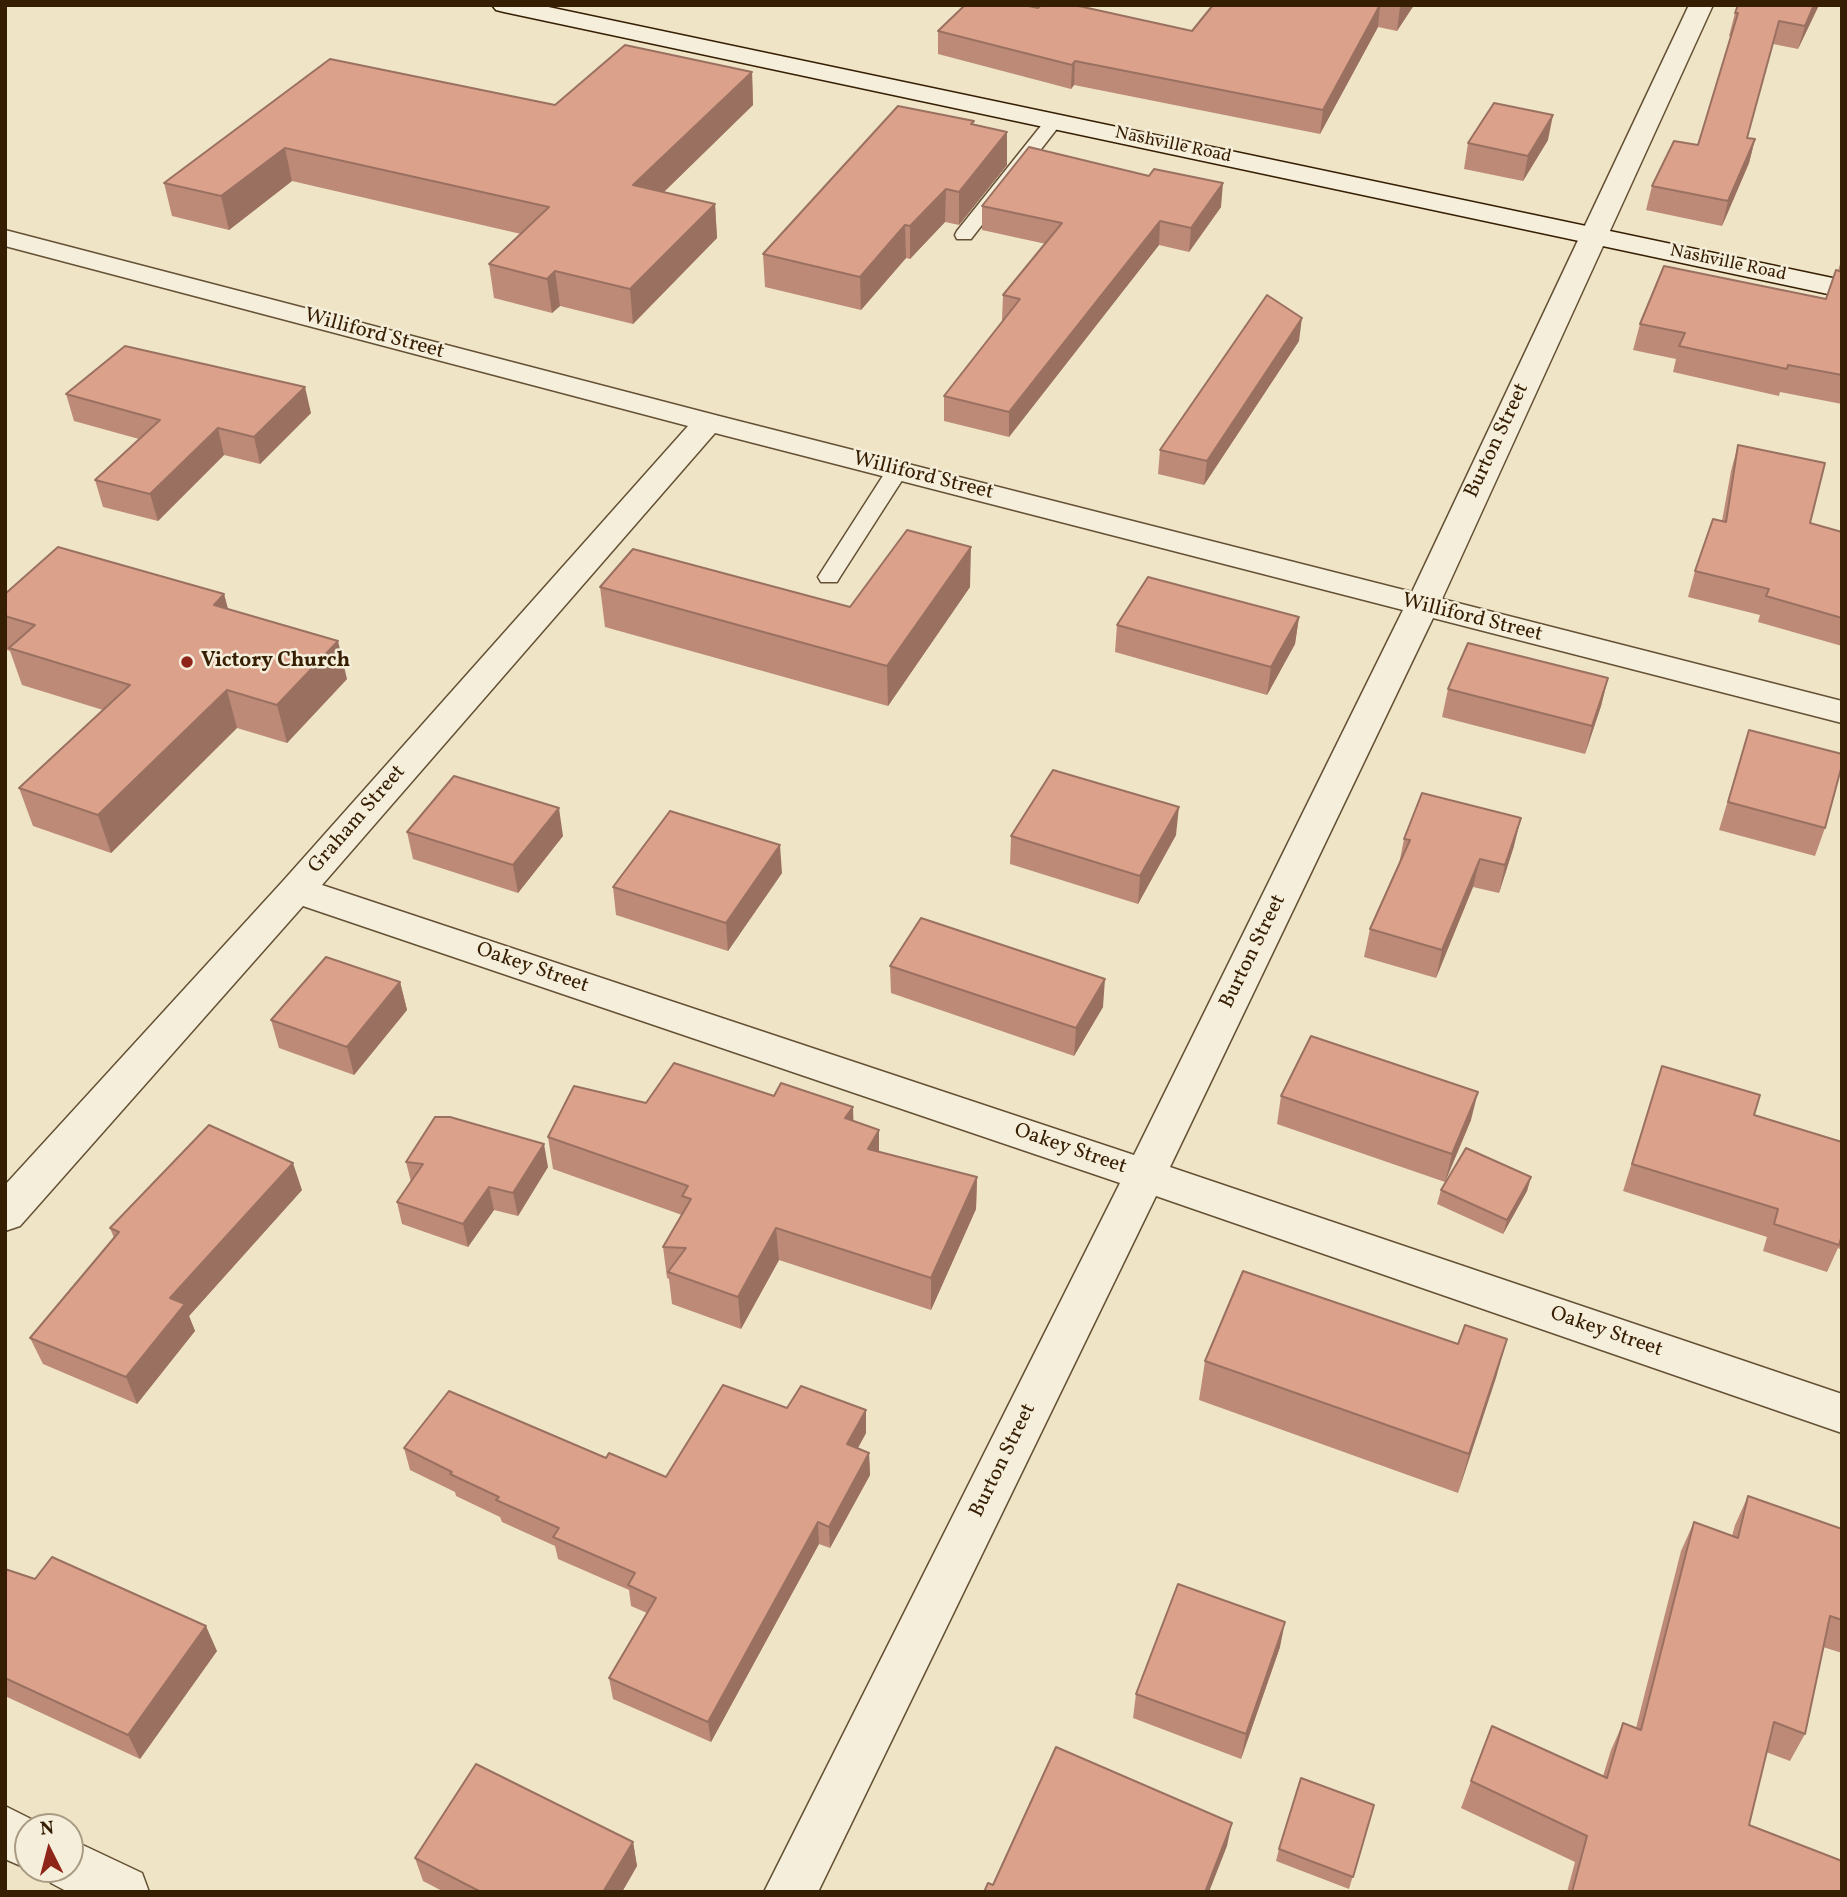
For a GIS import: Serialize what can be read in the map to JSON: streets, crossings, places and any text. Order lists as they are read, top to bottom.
{
  "streets": {
    "street": [
      "Nashville Road",
      "Williford Street",
      "Burton Street",
      "Graham Street",
      "Oakey Street"
    ]
  },
  "crossings": [
    ["Nashville Road", "Burton Street"],
    ["Williford Street", "Burton Street"],
    ["Williford Street", "Graham Street"],
    ["Burton Street", "Oakey Street"],
    ["Graham Street", "Oakey Street"]
  ],
  "places": ["Victory Church"],
  "north": "top"
}
